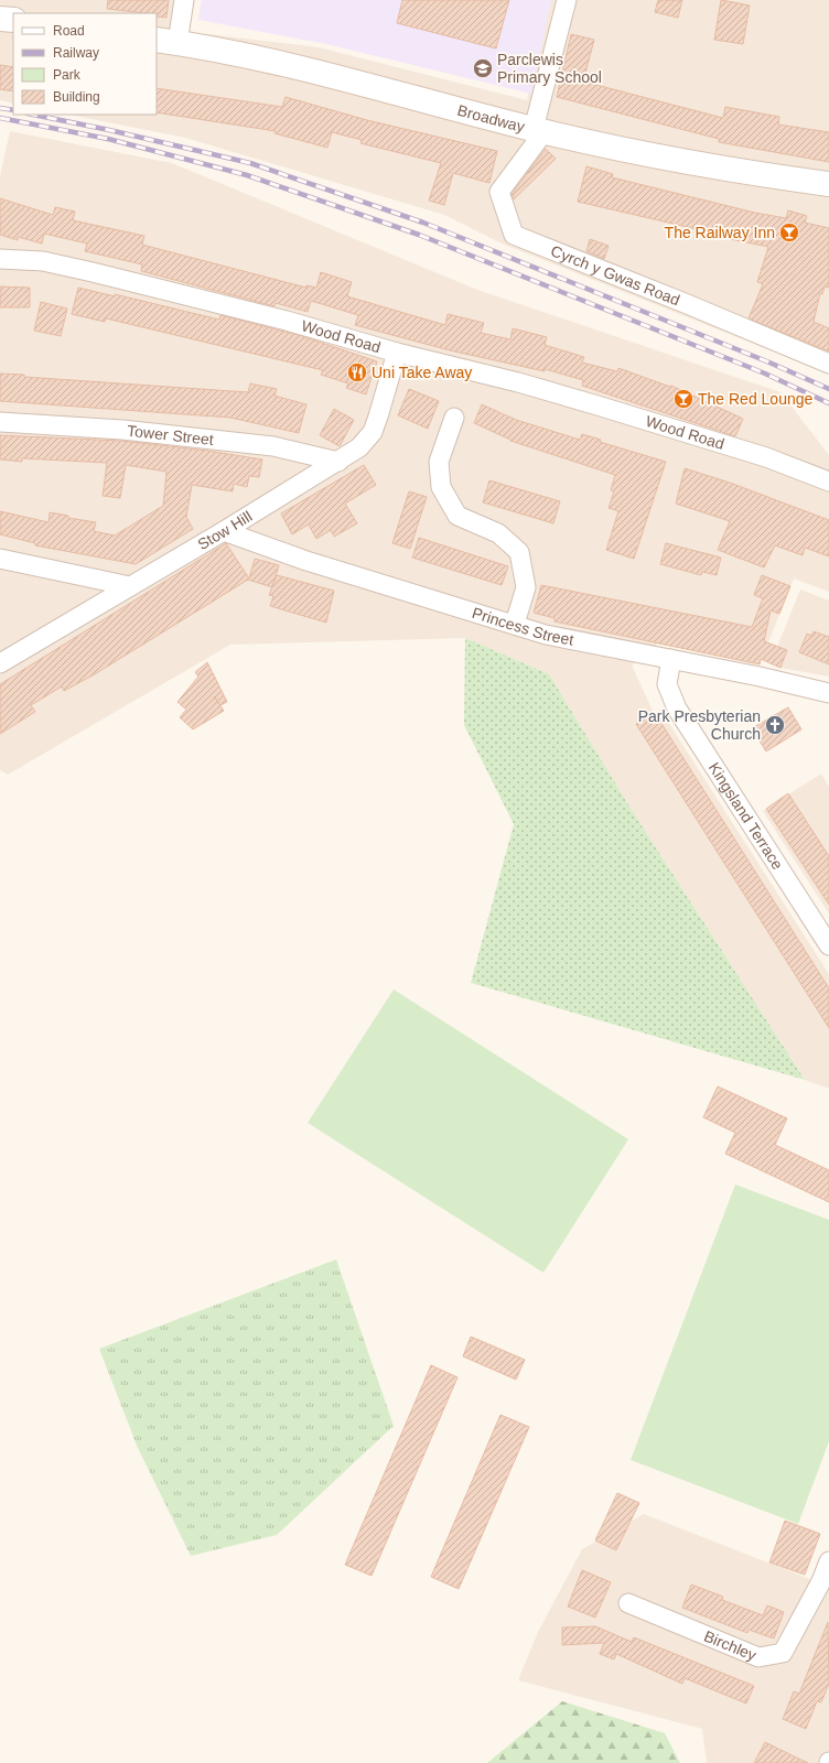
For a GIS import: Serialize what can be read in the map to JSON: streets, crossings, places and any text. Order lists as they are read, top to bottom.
{
  "streets": {
    "main road": ["Broadway"],
    "street": [
      "Cyrch y Gwas Road",
      "Wood Road",
      "Tower Street",
      "Stow Hill",
      "Princess Street",
      "Kingsland Terrace",
      "Birchley"
    ]
  },
  "crossings": [
    ["Broadway", "Cyrch y Gwas Road"],
    ["Wood Road", "Stow Hill"],
    ["Tower Street", "Stow Hill"],
    ["Stow Hill", "Princess Street"],
    ["Princess Street", "Kingsland Terrace"]
  ],
  "places": {
    "school or university": ["Parclewis Primary School"],
    "bar": ["The Railway Inn", "The Red Lounge"],
    "restaurant": ["Uni Take Away"],
    "church": ["Park Presbyterian Church"]
  },
  "legend": [
    "Road",
    "Railway",
    "Park",
    "Building"
  ]
}
